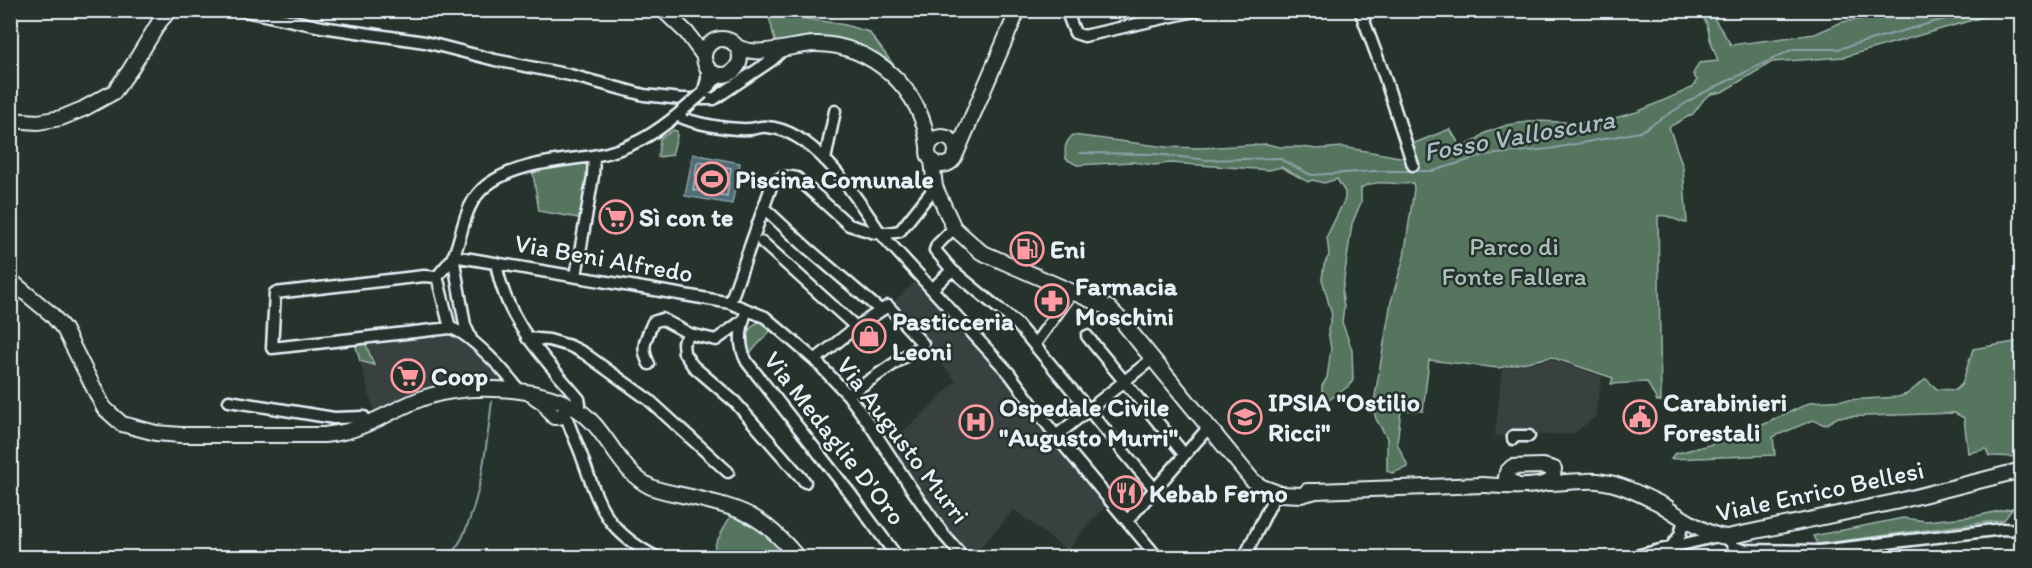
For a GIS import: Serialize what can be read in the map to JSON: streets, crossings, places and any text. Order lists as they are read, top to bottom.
{
  "streets": {
    "main road": ["Viale Enrico Bellesi"],
    "street": ["Via Beni Alfredo", "Via Medaglie D'Oro", "Via Augusto Murri"]
  },
  "crossings": [
    ["Via Beni Alfredo", "Via Medaglie D'Oro"],
    ["Via Beni Alfredo", "Via Augusto Murri"],
    ["Via Medaglie D'Oro", "Via Augusto Murri"]
  ],
  "water": ["Fosso Valloscura"],
  "parks": ["Parco di Fonte Fallera"],
  "places": {
    "sports": ["Piscina Comunale"],
    "supermarket": ["Sì con te", "Coop"],
    "fuel station": ["Eni"],
    "pharmacy": ["Farmacia Moschini"],
    "shop": ["Pasticceria Leoni"],
    "school or university": ["IPSIA \"Ostilio Ricci\""],
    "public building": ["Carabinieri Forestali"],
    "hospital": ["Ospedale Civile \"Augusto Murri\""],
    "restaurant": ["Kebab Ferno"]
  }
}
